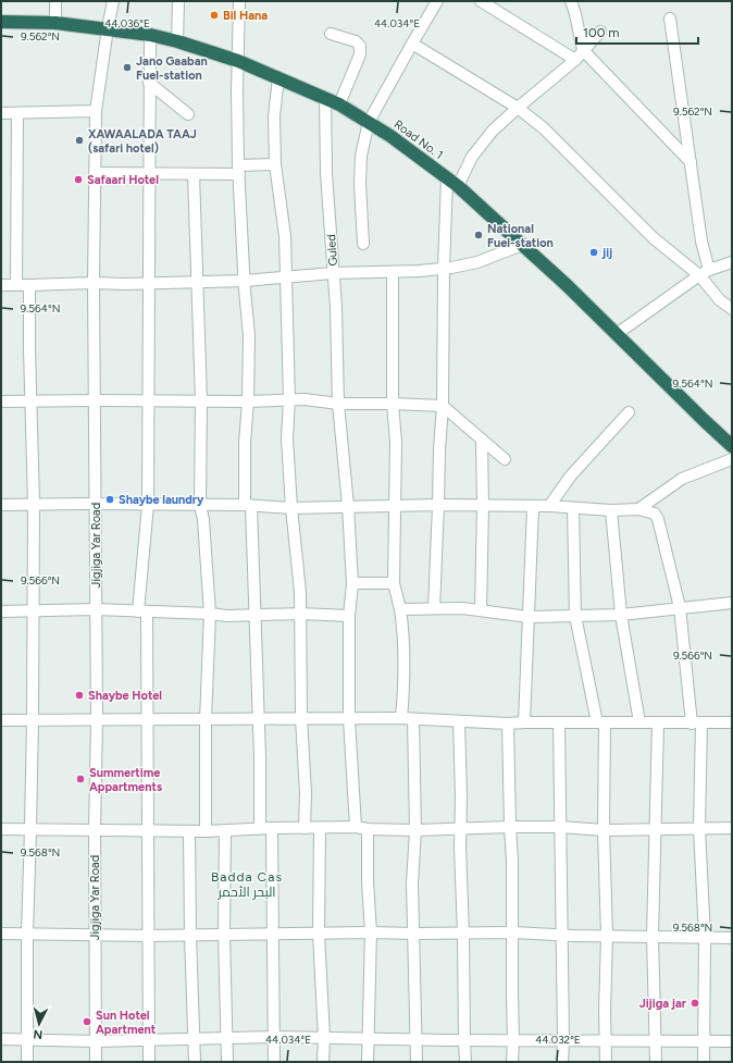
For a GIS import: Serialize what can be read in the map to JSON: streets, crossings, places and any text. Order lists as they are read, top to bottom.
{
  "streets": {
    "highway": ["Road No. 1"],
    "street": ["Guled", "Jigjiga Yar Road"]
  },
  "crossings": [
    ["Road No. 1", "Guled"],
    ["Road No. 1", "Jigjiga Yar Road"]
  ],
  "districts": ["Badda Cas البحر الأحمر"],
  "places": [
    "Bil Hana",
    "Jano Gaaban Fuel-station",
    "XAWAALADA TAAJ (safari hotel)",
    "Safaari Hotel",
    "National Fuel-station",
    "jij",
    "Shaybe laundry",
    "Shaybe Hotel",
    "Summertime Appartments",
    "Jijiga jar",
    "Sun Hotel Apartment"
  ],
  "scale_bar": "100 m",
  "north": "bottom",
  "coordinates": [
    "44.036°E",
    "44.034°E",
    "9.562°N",
    "9.564°N",
    "9.566°N",
    "9.568°N",
    "44.032°E"
  ]
}
